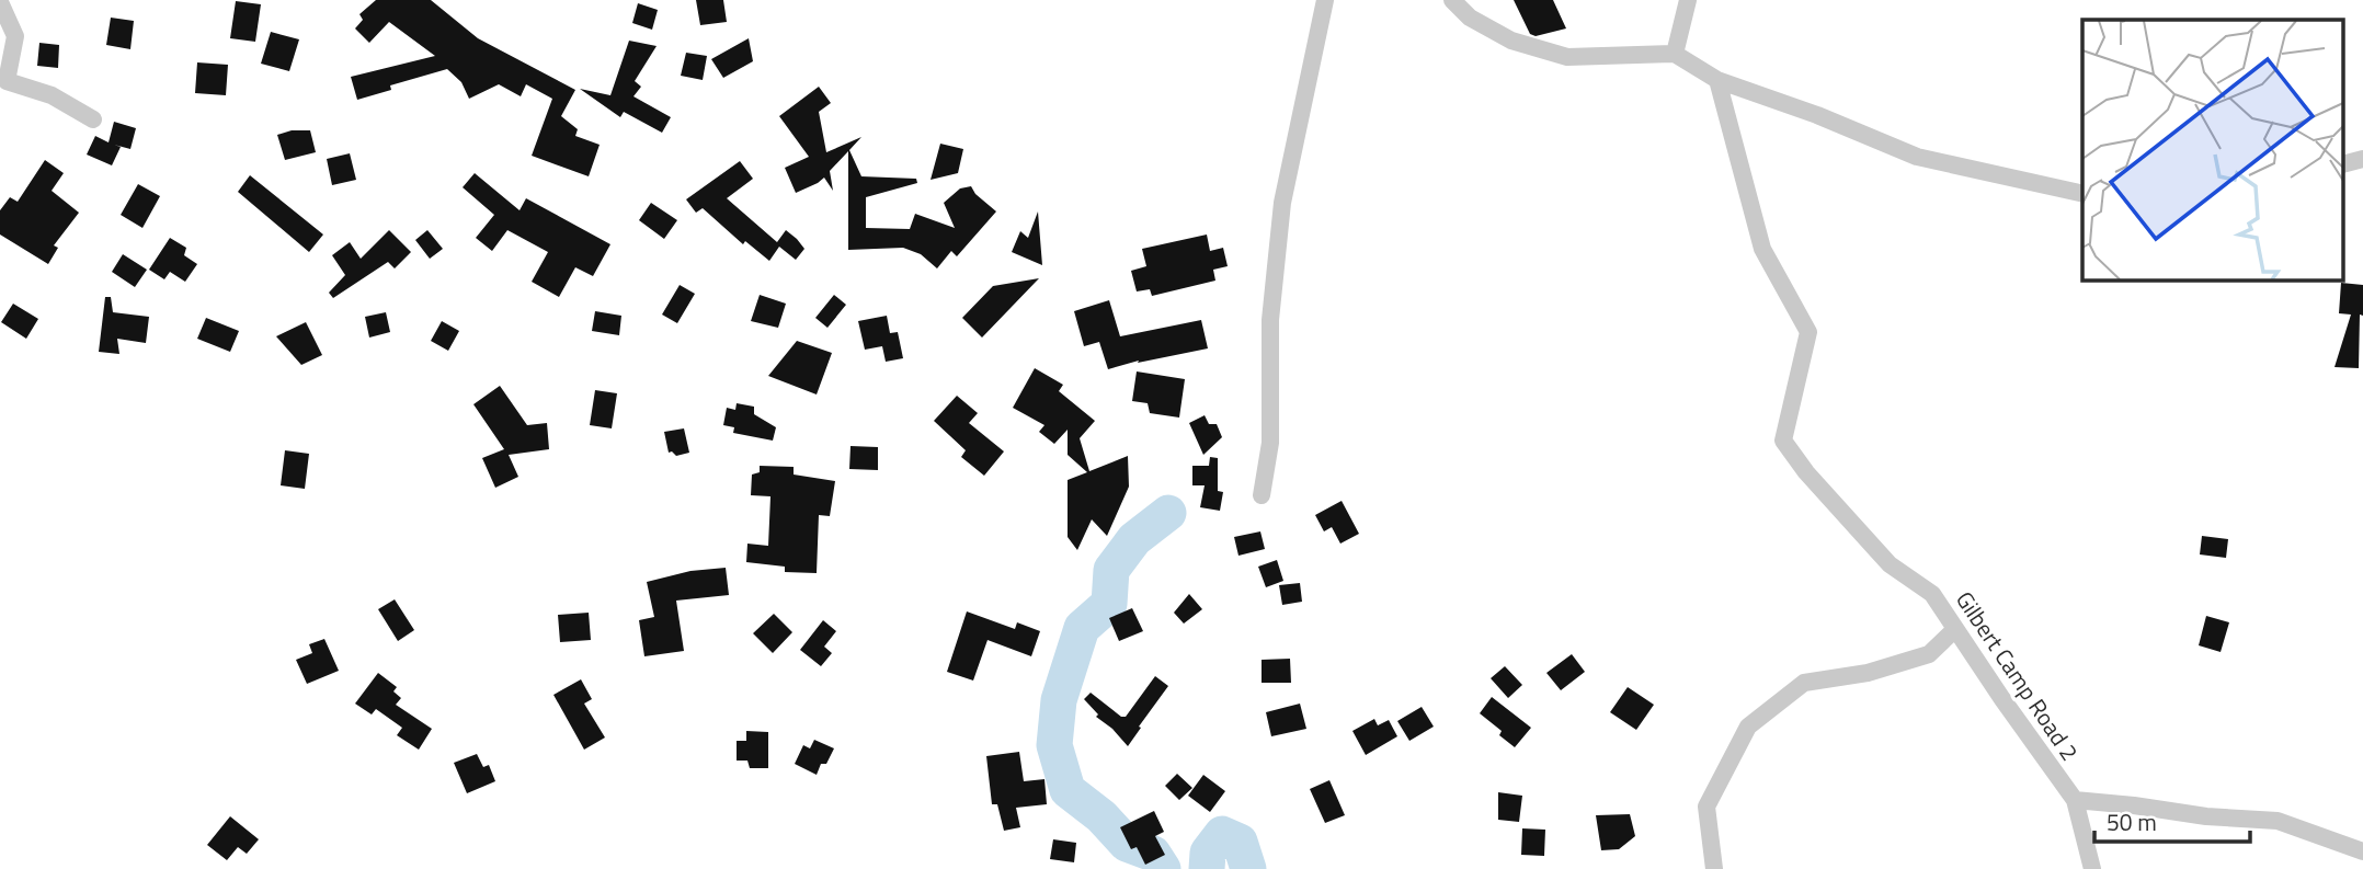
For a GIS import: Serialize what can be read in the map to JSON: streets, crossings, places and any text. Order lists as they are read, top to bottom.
{
  "streets": {
    "street": ["Gilbert Camp Road 2"]
  },
  "scale_bar": "50 m"
}
